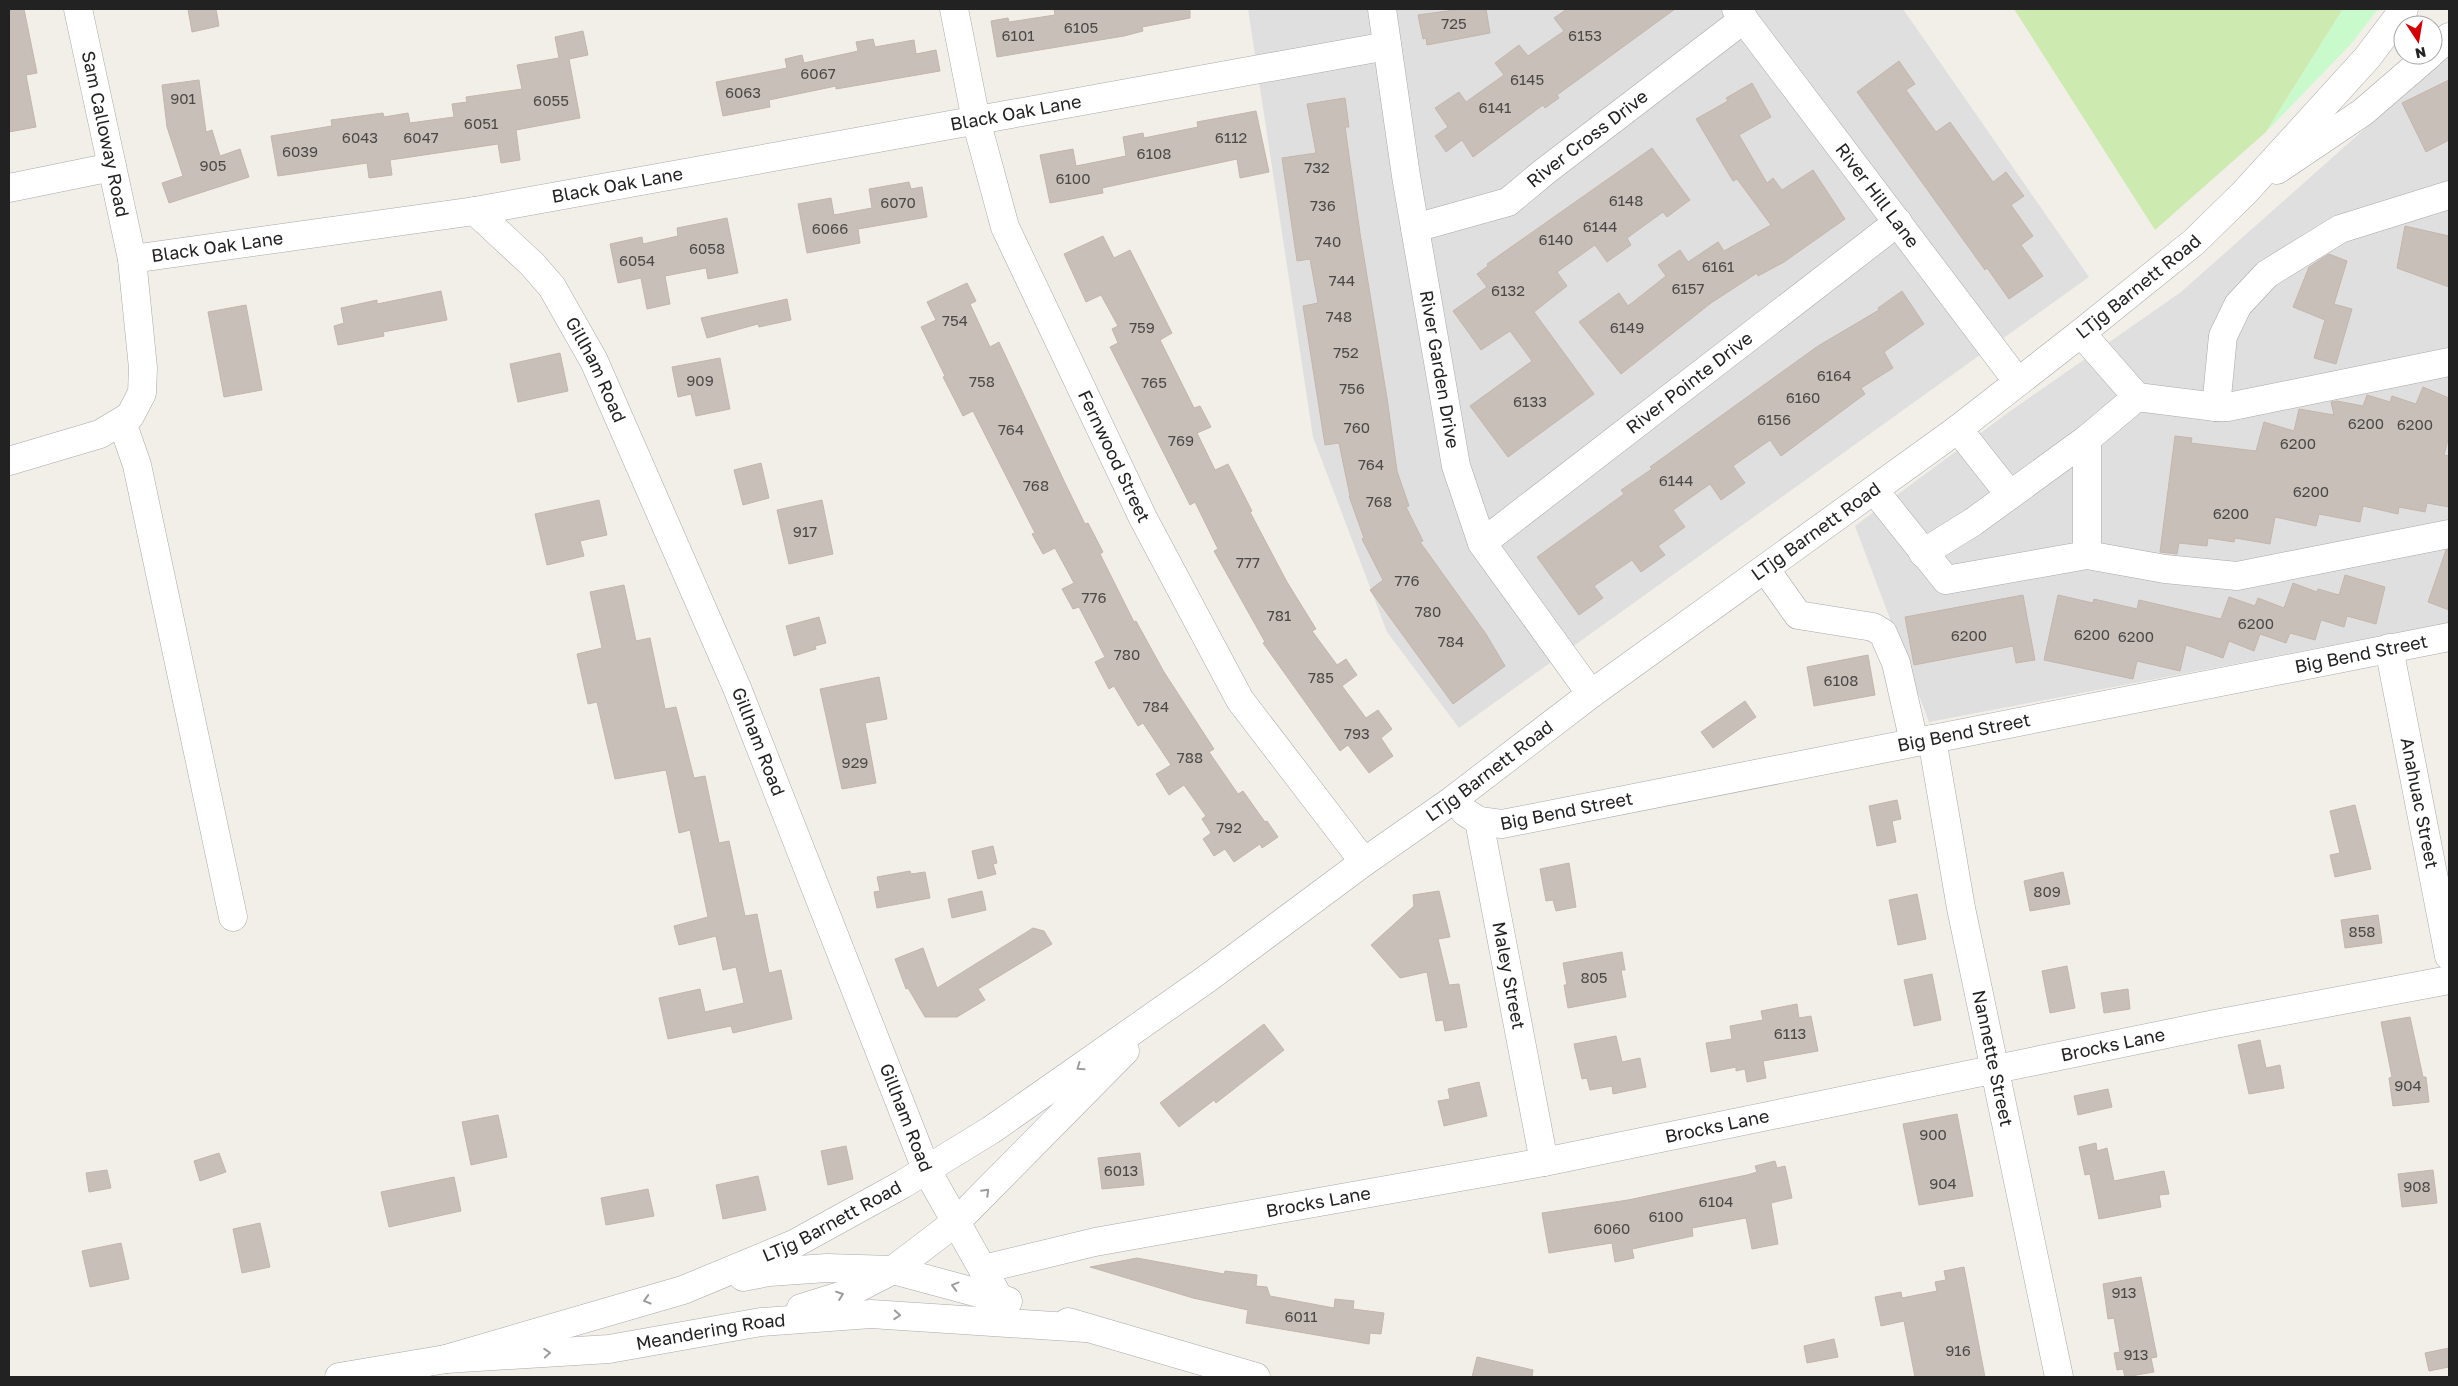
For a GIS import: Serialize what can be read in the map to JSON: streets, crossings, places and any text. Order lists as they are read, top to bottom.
{
  "streets": {
    "street": [
      "Black Oak Lane",
      "Sam Calloway Road",
      "River Cross Drive",
      "River Hill Lane",
      "LTjg Barnett Road",
      "River Garden Drive",
      "Gillham Road",
      "River Pointe Drive",
      "Fernwood Street",
      "Big Bend Street",
      "Anahuac Street",
      "Maley Street",
      "Brocks Lane",
      "Nannette Street",
      "Meandering Road"
    ]
  },
  "crossings": [
    ["Black Oak Lane", "Sam Calloway Road"],
    ["Black Oak Lane", "River Garden Drive"],
    ["Black Oak Lane", "Gillham Road"],
    ["Black Oak Lane", "Fernwood Street"],
    ["River Cross Drive", "River Hill Lane"],
    ["River Cross Drive", "River Garden Drive"],
    ["River Hill Lane", "LTjg Barnett Road"],
    ["River Hill Lane", "River Pointe Drive"],
    ["LTjg Barnett Road", "River Garden Drive"],
    ["LTjg Barnett Road", "Gillham Road"],
    ["LTjg Barnett Road", "Fernwood Street"],
    ["LTjg Barnett Road", "Nannette Street"],
    ["LTjg Barnett Road", "Meandering Road"],
    ["River Garden Drive", "River Pointe Drive"],
    ["Gillham Road", "Brocks Lane"],
    ["Gillham Road", "Meandering Road"],
    ["Big Bend Street", "Anahuac Street"],
    ["Big Bend Street", "Maley Street"],
    ["Big Bend Street", "Nannette Street"],
    ["Maley Street", "Brocks Lane"],
    ["Brocks Lane", "Nannette Street"]
  ],
  "house_numbers": [
    "725",
    "6105",
    "6101",
    "6153",
    "6067",
    "6145",
    "6063",
    "901",
    "6055",
    "6141",
    "6051",
    "6043",
    "6047",
    "6112",
    "6039",
    "6108",
    "905",
    "732",
    "6100",
    "6148",
    "6070",
    "736",
    "6144",
    "6066",
    "6140",
    "740",
    "6058",
    "6054",
    "6161",
    "744",
    "6157",
    "6132",
    "748",
    "754",
    "759",
    "6149",
    "752",
    "6164",
    "909",
    "758",
    "765",
    "756",
    "6160",
    "6133",
    "6156",
    "6200",
    "6200",
    "760",
    "764",
    "769",
    "6200",
    "764",
    "6144",
    "768",
    "6200",
    "768",
    "6200",
    "917",
    "777",
    "776",
    "776",
    "780",
    "781",
    "6200",
    "6200",
    "6200",
    "6200",
    "784",
    "780",
    "785",
    "6108",
    "784",
    "793",
    "788",
    "929",
    "792",
    "809",
    "858",
    "805",
    "6113",
    "904",
    "900",
    "6013",
    "904",
    "908",
    "6104",
    "6100",
    "6060",
    "913",
    "6011",
    "916",
    "913"
  ],
  "north": "bottom"
}
